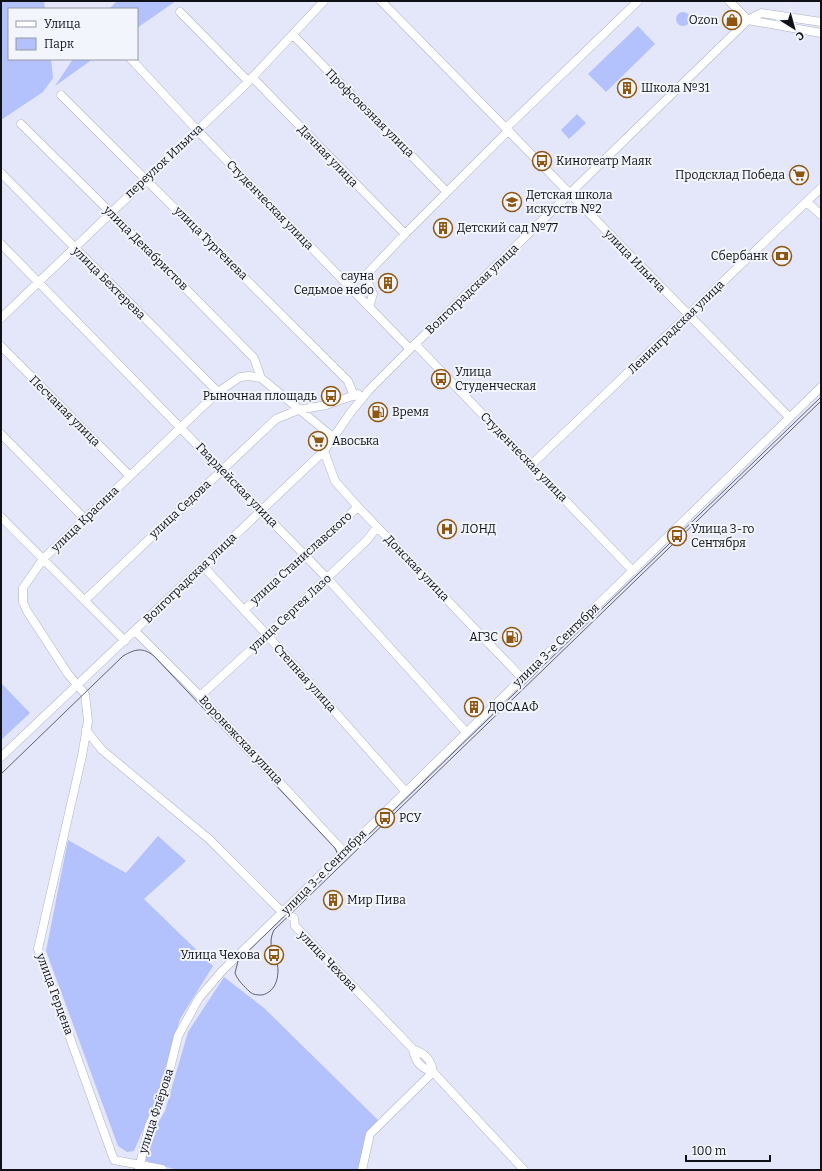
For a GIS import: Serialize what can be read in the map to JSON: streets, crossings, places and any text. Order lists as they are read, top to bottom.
{
  "streets": {
    "street": [
      "Профсоюзная улица",
      "Дачная улица",
      "переулок Ильича",
      "Студенческая улица",
      "улица Тургенева",
      "улица Декабристов",
      "улица Ильича",
      "улица Бехтерева",
      "Волгоградская улица",
      "Ленинградская улица",
      "Песчаная улица",
      "Гвардейская улица",
      "улица Седова",
      "улица Красина",
      "улица Станиславского",
      "Донская улица",
      "улица Сергея Лазо",
      "улица 3-е Сентября",
      "Степная улица",
      "Воронежская улица",
      "улица Чехова",
      "улица Герцена",
      "улица Флёрова"
    ]
  },
  "crossings": [
    ["Профсоюзная улица", "переулок Ильича"],
    ["Дачная улица", "переулок Ильича"],
    ["переулок Ильича", "Студенческая улица"],
    ["переулок Ильича", "улица Тургенева"],
    ["переулок Ильича", "улица Декабристов"],
    ["переулок Ильича", "улица Бехтерева"],
    ["переулок Ильича", "Гвардейская улица"],
    ["Студенческая улица", "Волгоградская улица"],
    ["Студенческая улица", "Ленинградская улица"],
    ["Студенческая улица", "улица 3-е Сентября"],
    ["улица Тургенева", "Волгоградская улица"],
    ["улица Тургенева", "улица Седова"],
    ["улица Декабристов", "улица Красина"],
    ["улица Ильича", "Волгоградская улица"],
    ["улица Ильича", "Ленинградская улица"],
    ["улица Ильича", "улица 3-е Сентября"],
    ["улица Бехтерева", "улица Красина"],
    ["Волгоградская улица", "Гвардейская улица"],
    ["Волгоградская улица", "улица Седова"],
    ["Волгоградская улица", "улица Красина"],
    ["Волгоградская улица", "Донская улица"],
    ["Волгоградская улица", "Степная улица"],
    ["Волгоградская улица", "Воронежская улица"],
    ["Волгоградская улица", "улица Герцена"],
    ["Песчаная улица", "улица Красина"],
    ["Гвардейская улица", "улица Седова"],
    ["Гвардейская улица", "улица Красина"],
    ["Гвардейская улица", "улица Станиславского"],
    ["Гвардейская улица", "улица Сергея Лазо"],
    ["Гвардейская улица", "улица 3-е Сентября"],
    ["улица Красина", "улица Герцена"],
    ["улица Станиславского", "Донская улица"],
    ["улица Станиславского", "Степная улица"],
    ["Донская улица", "улица Сергея Лазо"],
    ["Донская улица", "улица 3-е Сентября"],
    ["улица Сергея Лазо", "Степная улица"],
    ["улица Сергея Лазо", "Воронежская улица"],
    ["улица 3-е Сентября", "Степная улица"],
    ["улица 3-е Сентября", "Воронежская улица"],
    ["улица 3-е Сентября", "улица Чехова"],
    ["улица 3-е Сентября", "улица Флёрова"],
    ["улица Чехова", "улица Герцена"],
    ["улица Герцена", "улица Флёрова"]
  ],
  "places": {
    "shop": ["Ozon"],
    "building": [
      "Школа №31",
      "Детский сад №77",
      "сауна Седьмое небо",
      "ДОСААФ",
      "Мир Пива"
    ],
    "bus stop": [
      "Кинотеатр Маяк",
      "Улица Студенческая",
      "Рыночная площадь",
      "Улица 3-го Сентября",
      "РСУ",
      "Улица Чехова"
    ],
    "supermarket": ["Продсклад Победа", "Авоська"],
    "school or university": ["Детская школа искусств №2"],
    "bank": ["Сбербанк"],
    "fuel station": ["Время", "АГЗС"],
    "hospital": ["ЛОНД"]
  },
  "legend": ["Улица", "Парк"],
  "scale_bar": "100 m",
  "north": "bottom right"
}
